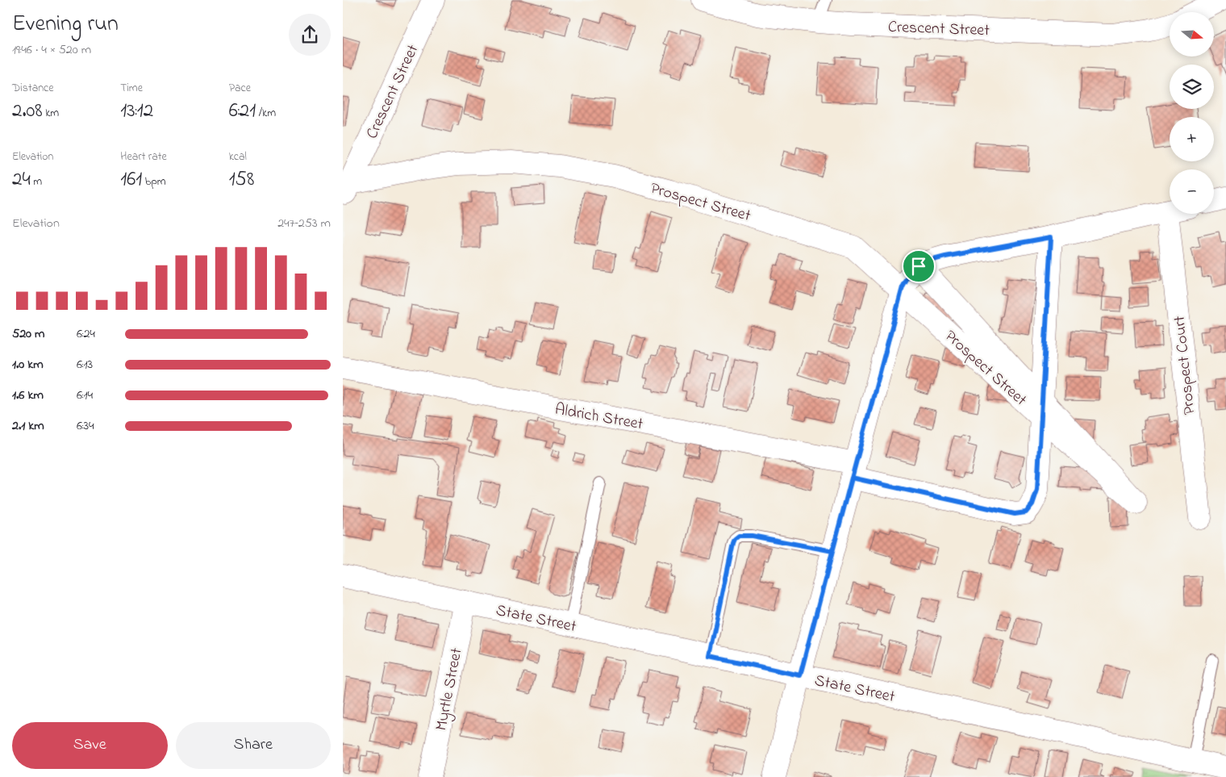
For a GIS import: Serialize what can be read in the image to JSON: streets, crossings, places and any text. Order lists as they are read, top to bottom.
{
  "streets": {
    "street": [
      "Crescent Street",
      "Prospect Street",
      "Prospect Court",
      "Aldrich Street",
      "State Street",
      "Myrtle Street"
    ]
  },
  "crossings": [
    ["Crescent Street", "Prospect Street"],
    ["State Street", "Myrtle Street"]
  ],
  "north": "right",
  "page": {
    "heading": ["Evening run", "19:46 · 4 × 520 m"],
    "map_buttons": ["+", "−"],
    "stats": [
      ["Distance", "2.08 km"],
      ["Time", "13:12"],
      ["Pace", "6:21 /km"],
      ["Elevation", "24 m"],
      ["Heart rate", "161 bpm"],
      ["kcal", "158"]
    ],
    "chart": ["Elevation", "247–253 m"],
    "list": [
      {
        "name": "520 m",
        "note": "6:24"
      },
      {
        "name": "1.0 km",
        "note": "6:13"
      },
      {
        "name": "1.6 km",
        "note": "6:14"
      },
      {
        "name": "2.1 km",
        "note": "6:34"
      }
    ],
    "buttons": ["Save", "Share"]
  }
}
